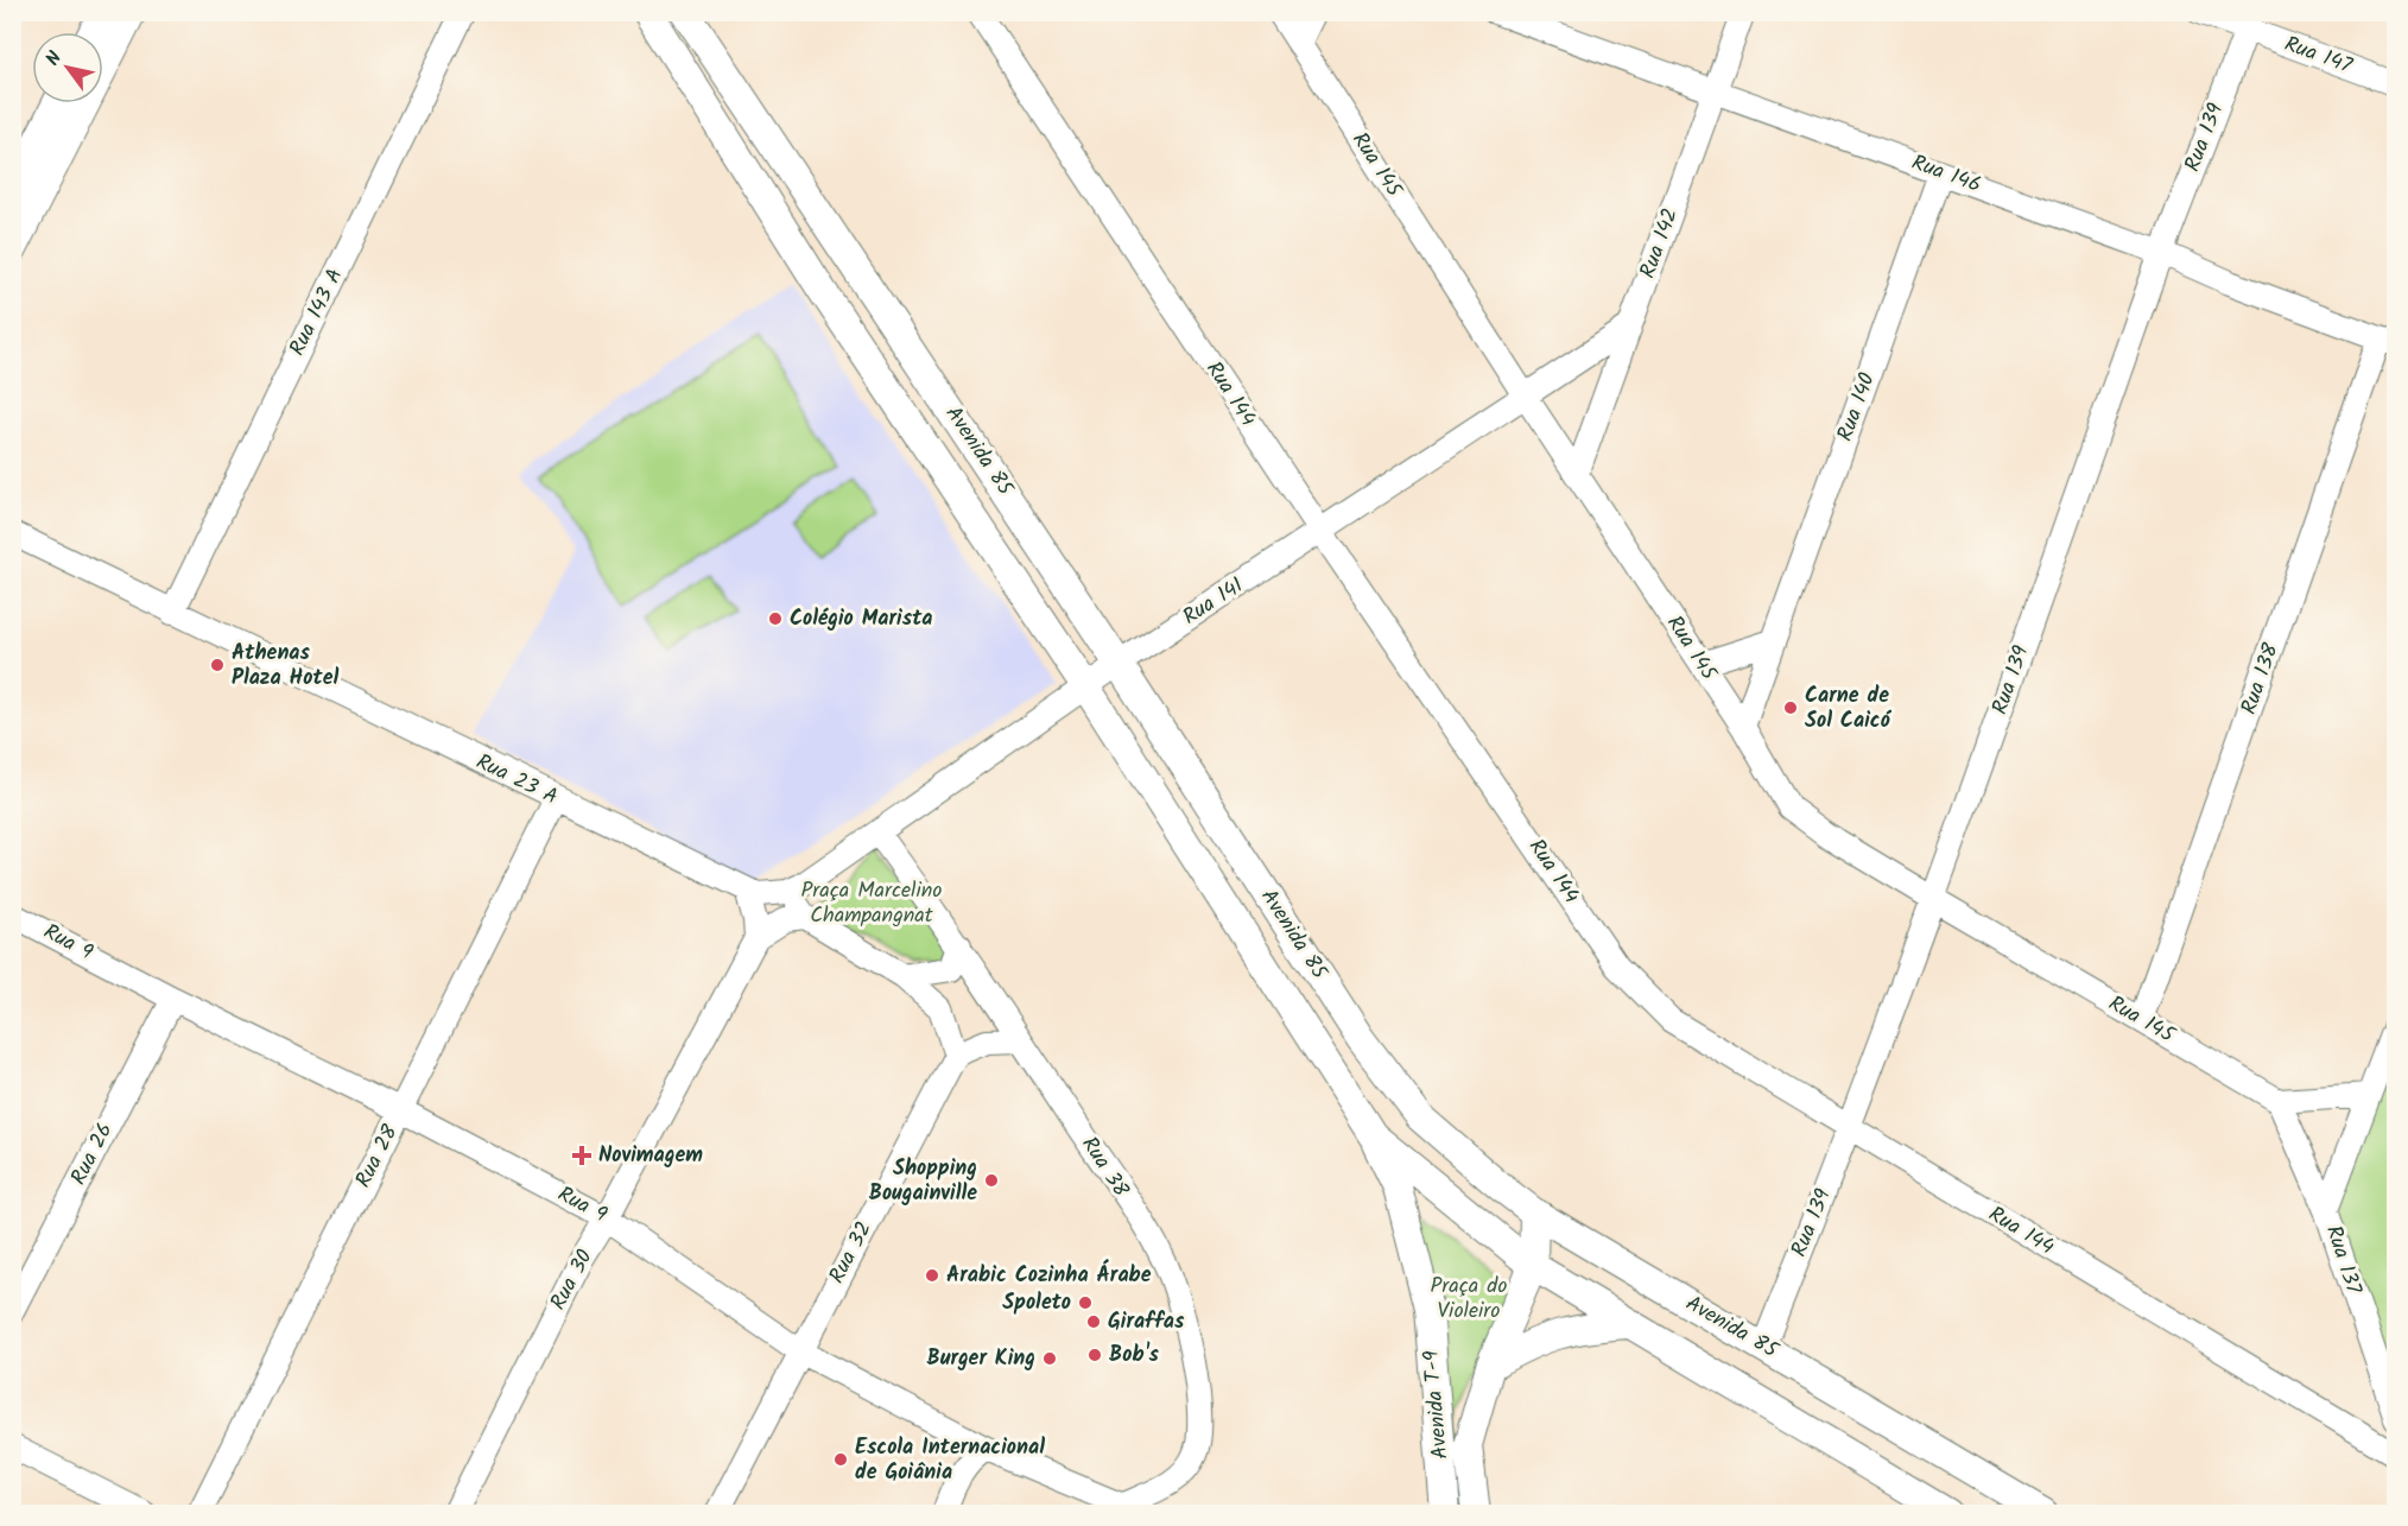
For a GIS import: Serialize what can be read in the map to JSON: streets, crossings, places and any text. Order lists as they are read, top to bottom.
{
  "streets": {
    "main road": ["Avenida 85", "Avenida T-9"],
    "street": [
      "Rua 147",
      "Rua 139",
      "Rua 145",
      "Rua 146",
      "Rua 142",
      "Rua 143 A",
      "Rua 144",
      "Rua 140",
      "Rua 141",
      "Rua 138",
      "Rua 23 A",
      "Rua 9",
      "Rua 26",
      "Rua 28",
      "Rua 38",
      "Rua 32",
      "Rua 137",
      "Rua 30"
    ]
  },
  "crossings": [
    ["Rua 147", "Rua 139"],
    ["Rua 139", "Rua 145"],
    ["Rua 139", "Rua 146"],
    ["Rua 139", "Rua 144"],
    ["Rua 139", "Avenida 85"],
    ["Rua 145", "Rua 142"],
    ["Rua 145", "Rua 140"],
    ["Rua 145", "Rua 141"],
    ["Rua 145", "Rua 138"],
    ["Rua 146", "Rua 142"],
    ["Rua 146", "Rua 140"],
    ["Rua 146", "Rua 138"],
    ["Rua 142", "Rua 141"],
    ["Rua 143 A", "Rua 23 A"],
    ["Rua 144", "Rua 141"],
    ["Avenida 85", "Rua 141"],
    ["Avenida 85", "Avenida T-9"],
    ["Rua 141", "Rua 23 A"],
    ["Rua 141", "Rua 38"],
    ["Rua 23 A", "Rua 28"],
    ["Rua 9", "Rua 26"],
    ["Rua 9", "Rua 28"],
    ["Rua 9", "Rua 38"],
    ["Rua 9", "Rua 32"],
    ["Rua 9", "Rua 30"]
  ],
  "parks": ["Praça Marcelino Champangnat", "Praça do Violeiro"],
  "places": {
    "other": [
      "Colégio Marista",
      "Athenas Plaza Hotel",
      "Carne de Sol Caicó",
      "Shopping Bougainville",
      "Arabic Cozinha Árabe",
      "Spoleto",
      "Giraffas",
      "Bob's",
      "Burger King",
      "Escola Internacional de Goiânia"
    ],
    "health": ["Novimagem"]
  },
  "north": "top left"
}
